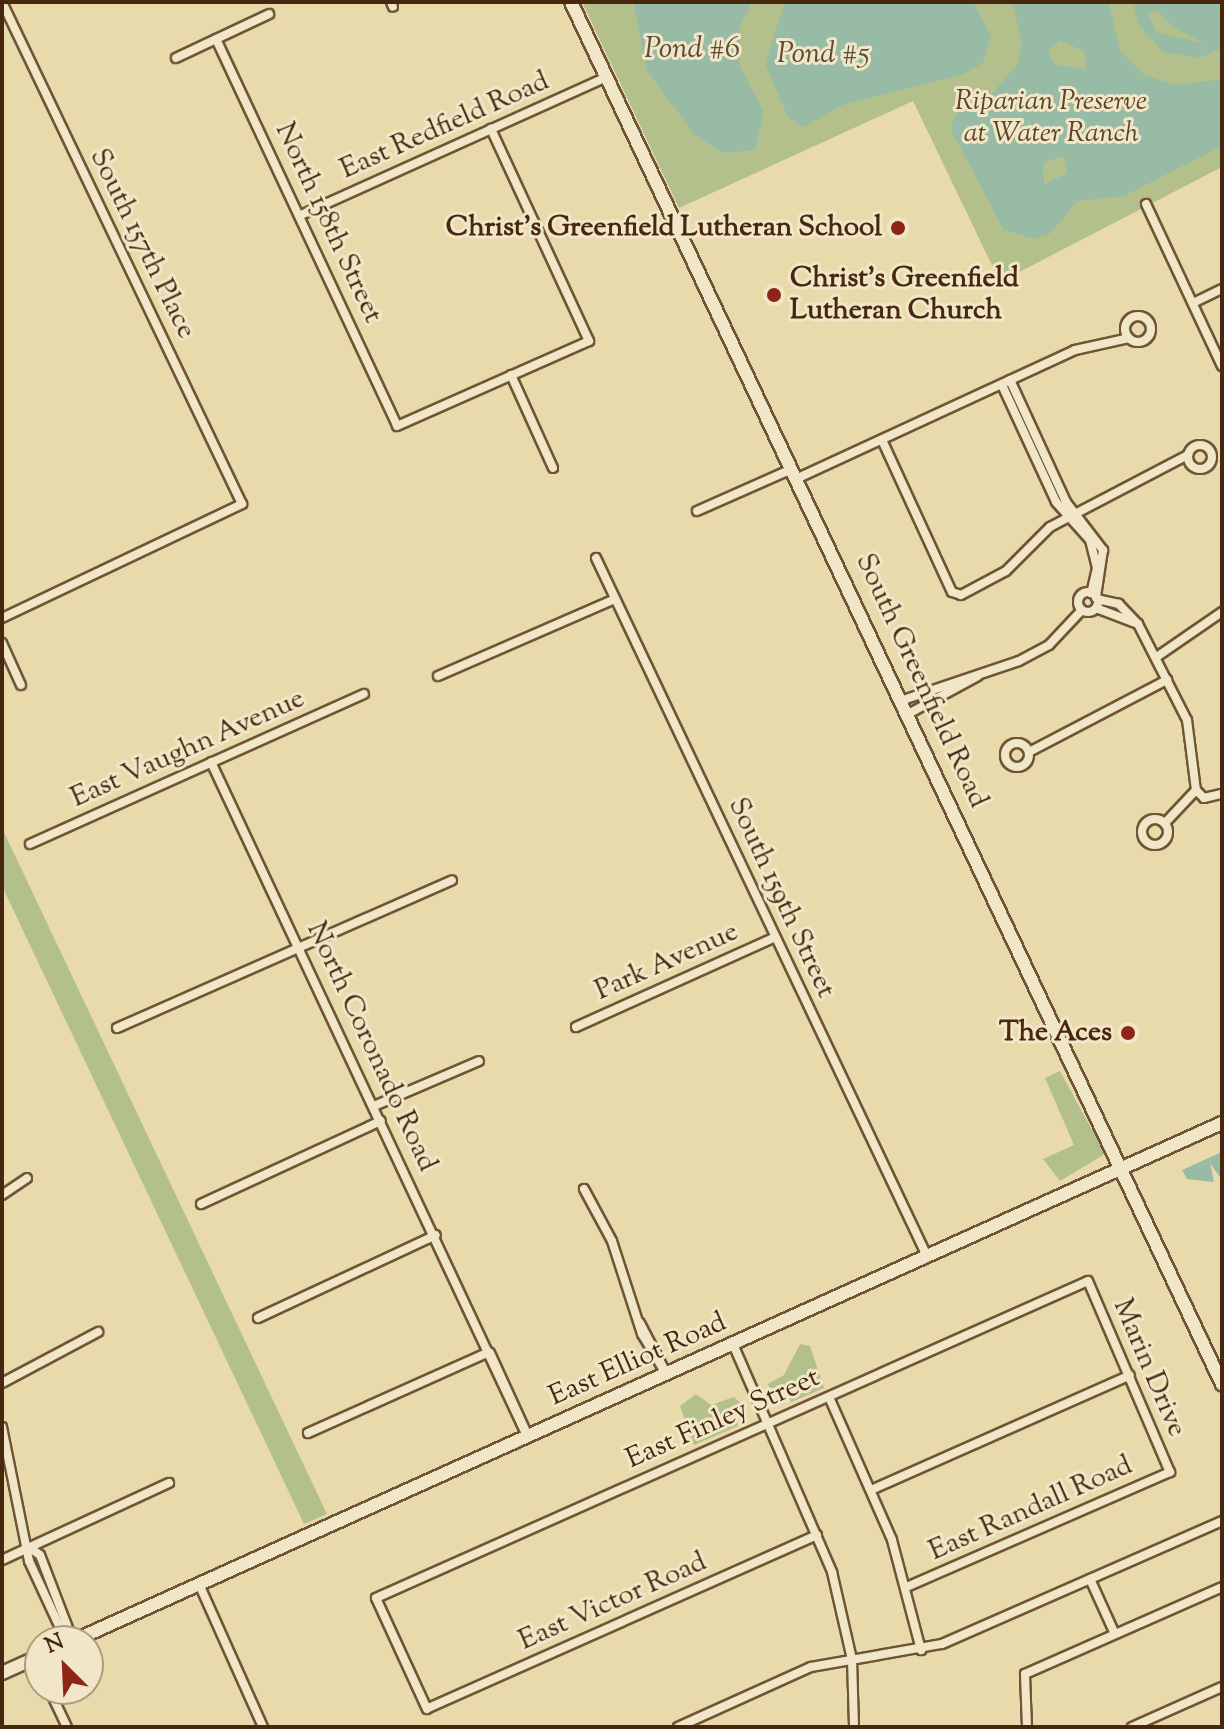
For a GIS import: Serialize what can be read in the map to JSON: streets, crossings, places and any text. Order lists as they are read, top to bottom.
{
  "streets": {
    "main road": ["South Greenfield Road", "East Elliot Road"],
    "street": [
      "East Redfield Road",
      "North 158th Street",
      "South 157th Place",
      "East Vaughn Avenue",
      "South 159th Street",
      "Park Avenue",
      "North Coronado Road",
      "Marin Drive",
      "East Finley Street",
      "East Randall Road",
      "East Victor Road"
    ]
  },
  "crossings": [
    ["East Redfield Road", "North 158th Street"],
    ["East Redfield Road", "South Greenfield Road"],
    ["South Greenfield Road", "East Elliot Road"],
    ["East Vaughn Avenue", "North Coronado Road"],
    ["South 159th Street", "Park Avenue"],
    ["South 159th Street", "East Elliot Road"],
    ["North Coronado Road", "East Elliot Road"],
    ["Marin Drive", "East Finley Street"],
    ["Marin Drive", "East Randall Road"],
    ["East Finley Street", "East Victor Road"]
  ],
  "water": ["Pond #6", "Pond #5"],
  "parks": ["Riparian Preserve at Water Ranch"],
  "places": ["Christ's Greenfield Lutheran School", "Christ's Greenfield Lutheran Church", "The Aces"],
  "north": "top left"
}
